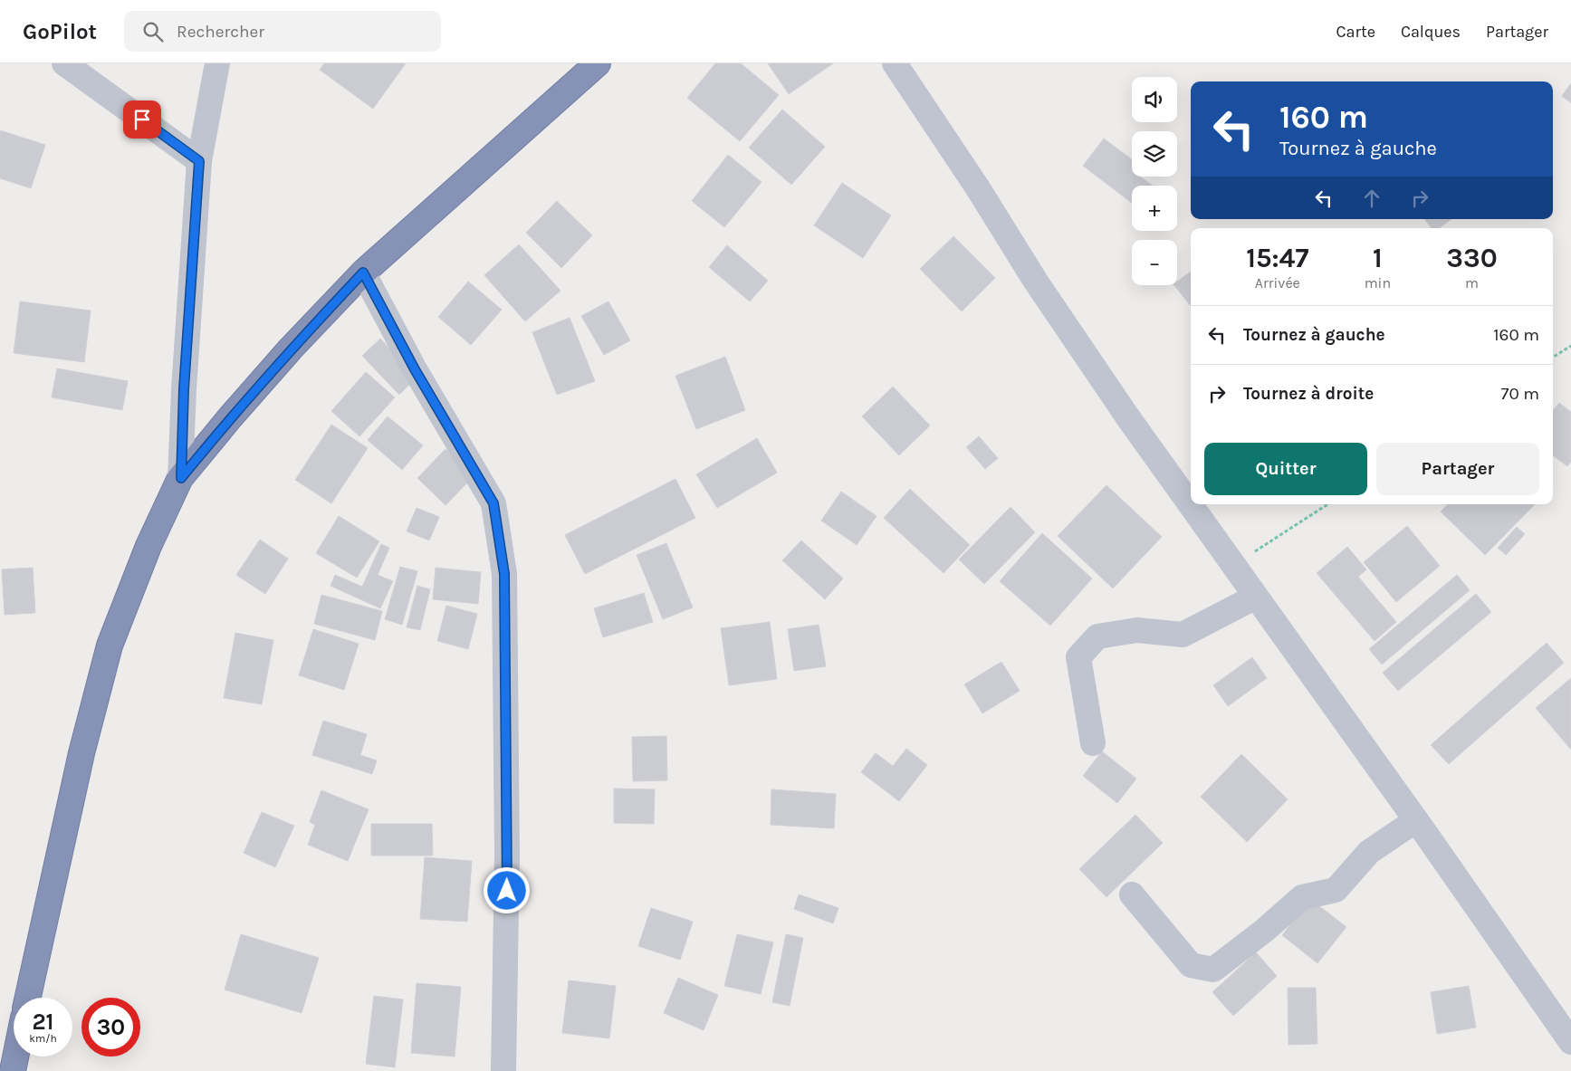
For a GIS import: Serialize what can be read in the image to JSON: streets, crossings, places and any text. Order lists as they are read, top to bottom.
{
  "page": {
    "header": "GoPilot",
    "search": "Rechercher",
    "nav": ["Carte", "Calques", "Partager"],
    "map_buttons": ["+", "−"],
    "turn": ["160 m", "Tournez à gauche"],
    "eta": [
      "15:47",
      "Arrivée",
      "1",
      "min",
      "330",
      "m"
    ],
    "list": [
      {
        "name": "Tournez à gauche",
        "value": "160 m"
      },
      {
        "name": "Tournez à droite",
        "value": "70 m"
      }
    ],
    "buttons": ["Quitter", "Partager"],
    "speed": "21 km/h",
    "limit": "30"
  }
}
